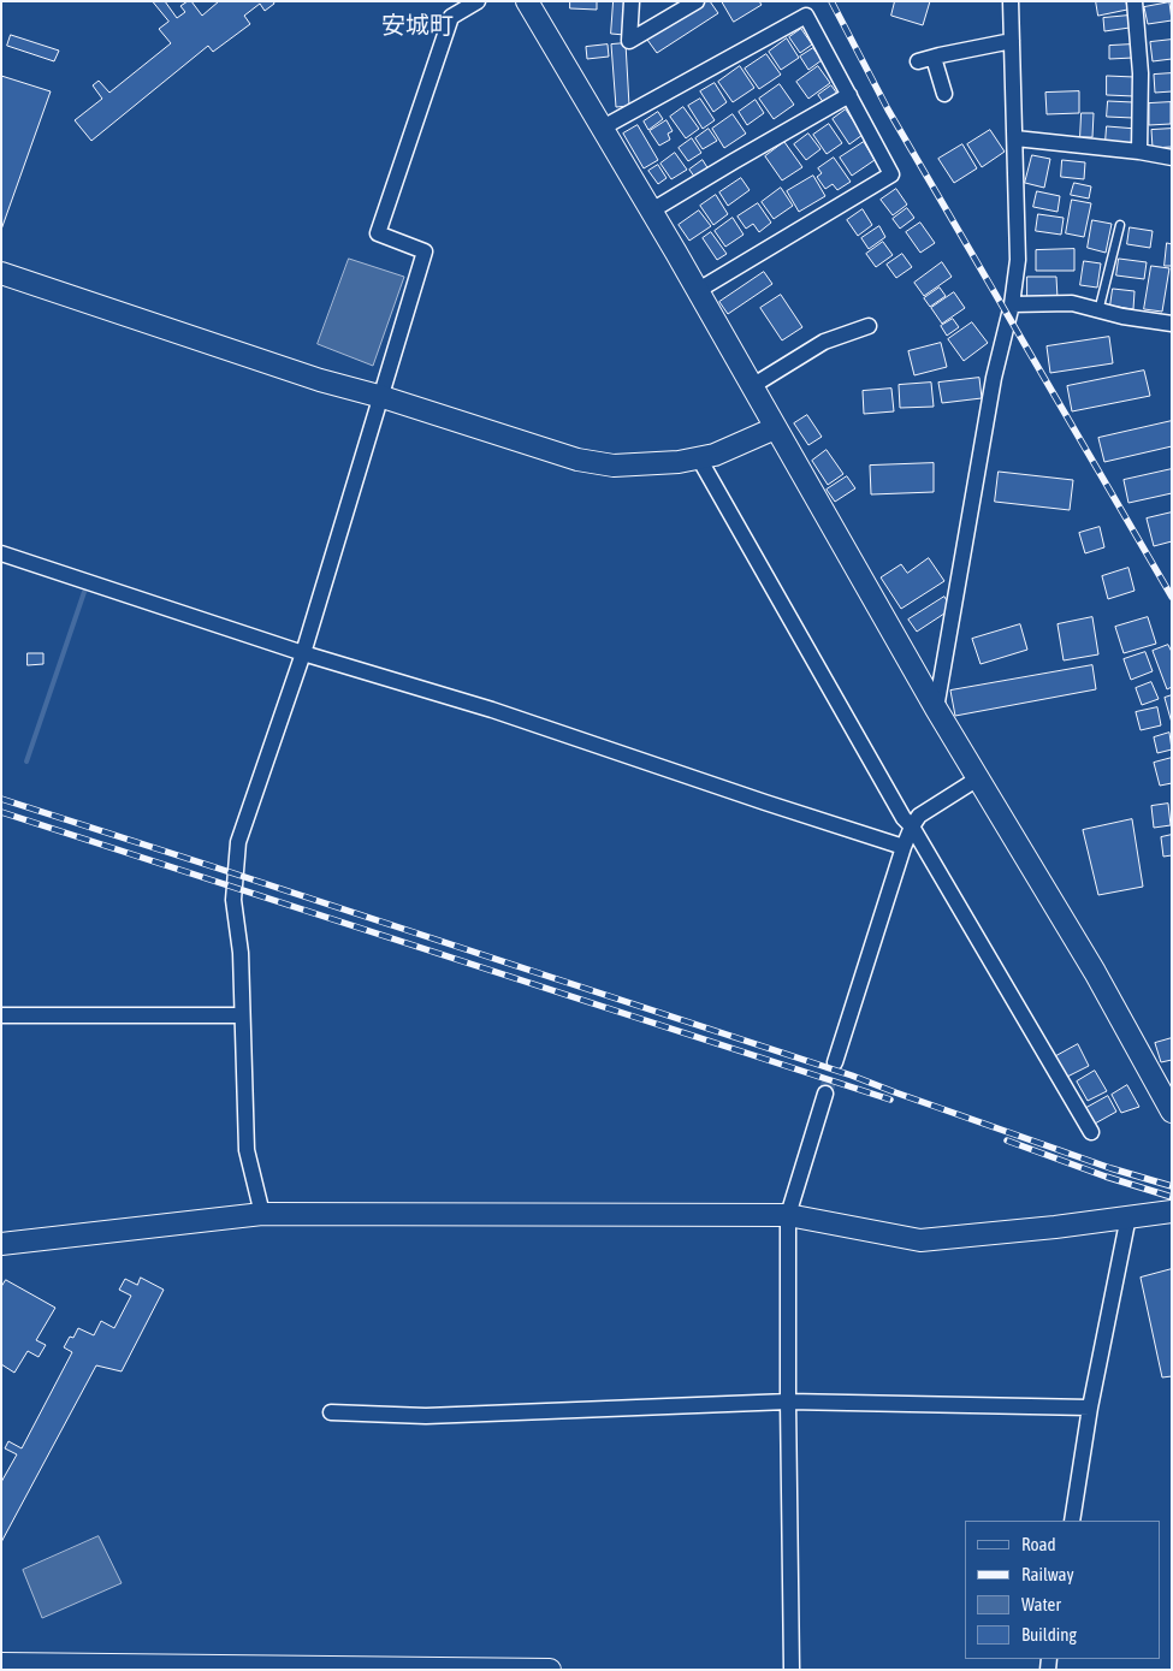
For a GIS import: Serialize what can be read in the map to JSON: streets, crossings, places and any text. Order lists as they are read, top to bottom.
{
  "districts": ["安城町"],
  "legend": [
    "Road",
    "Railway",
    "Water",
    "Building"
  ]
}
